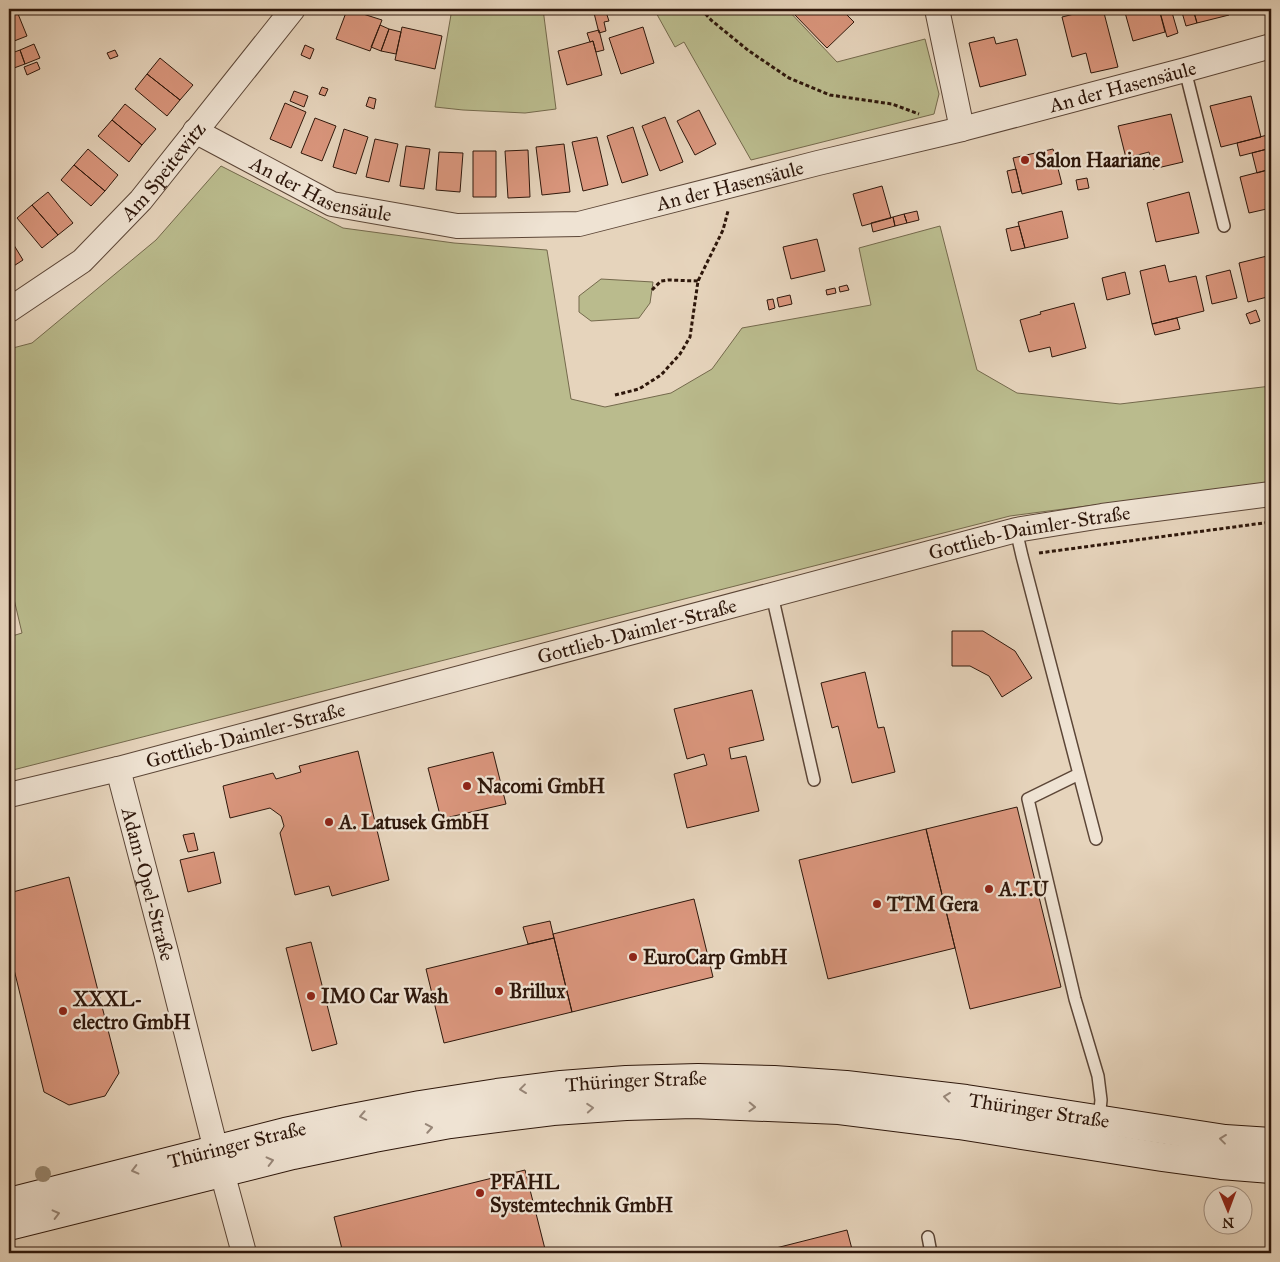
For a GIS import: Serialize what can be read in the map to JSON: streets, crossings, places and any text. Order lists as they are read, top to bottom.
{
  "streets": {
    "main road": ["Thüringer Straße"],
    "street": [
      "An der Hasensäule",
      "Am Speitewitz",
      "Gottlieb-Daimler-Straße",
      "Adam-Opel-Straße"
    ]
  },
  "crossings": [
    ["An der Hasensäule", "Am Speitewitz"],
    ["Gottlieb-Daimler-Straße", "Adam-Opel-Straße"],
    ["Adam-Opel-Straße", "Thüringer Straße"]
  ],
  "places": [
    "Salon Haariane",
    "Nacomi GmbH",
    "A. Latusek GmbH",
    "A.T.U",
    "TTM Gera",
    "EuroCarp GmbH",
    "Brillux",
    "IMO Car Wash",
    "XXXL- electro GmbH",
    "PFAHL Systemtechnik GmbH"
  ],
  "north": "bottom"
}
